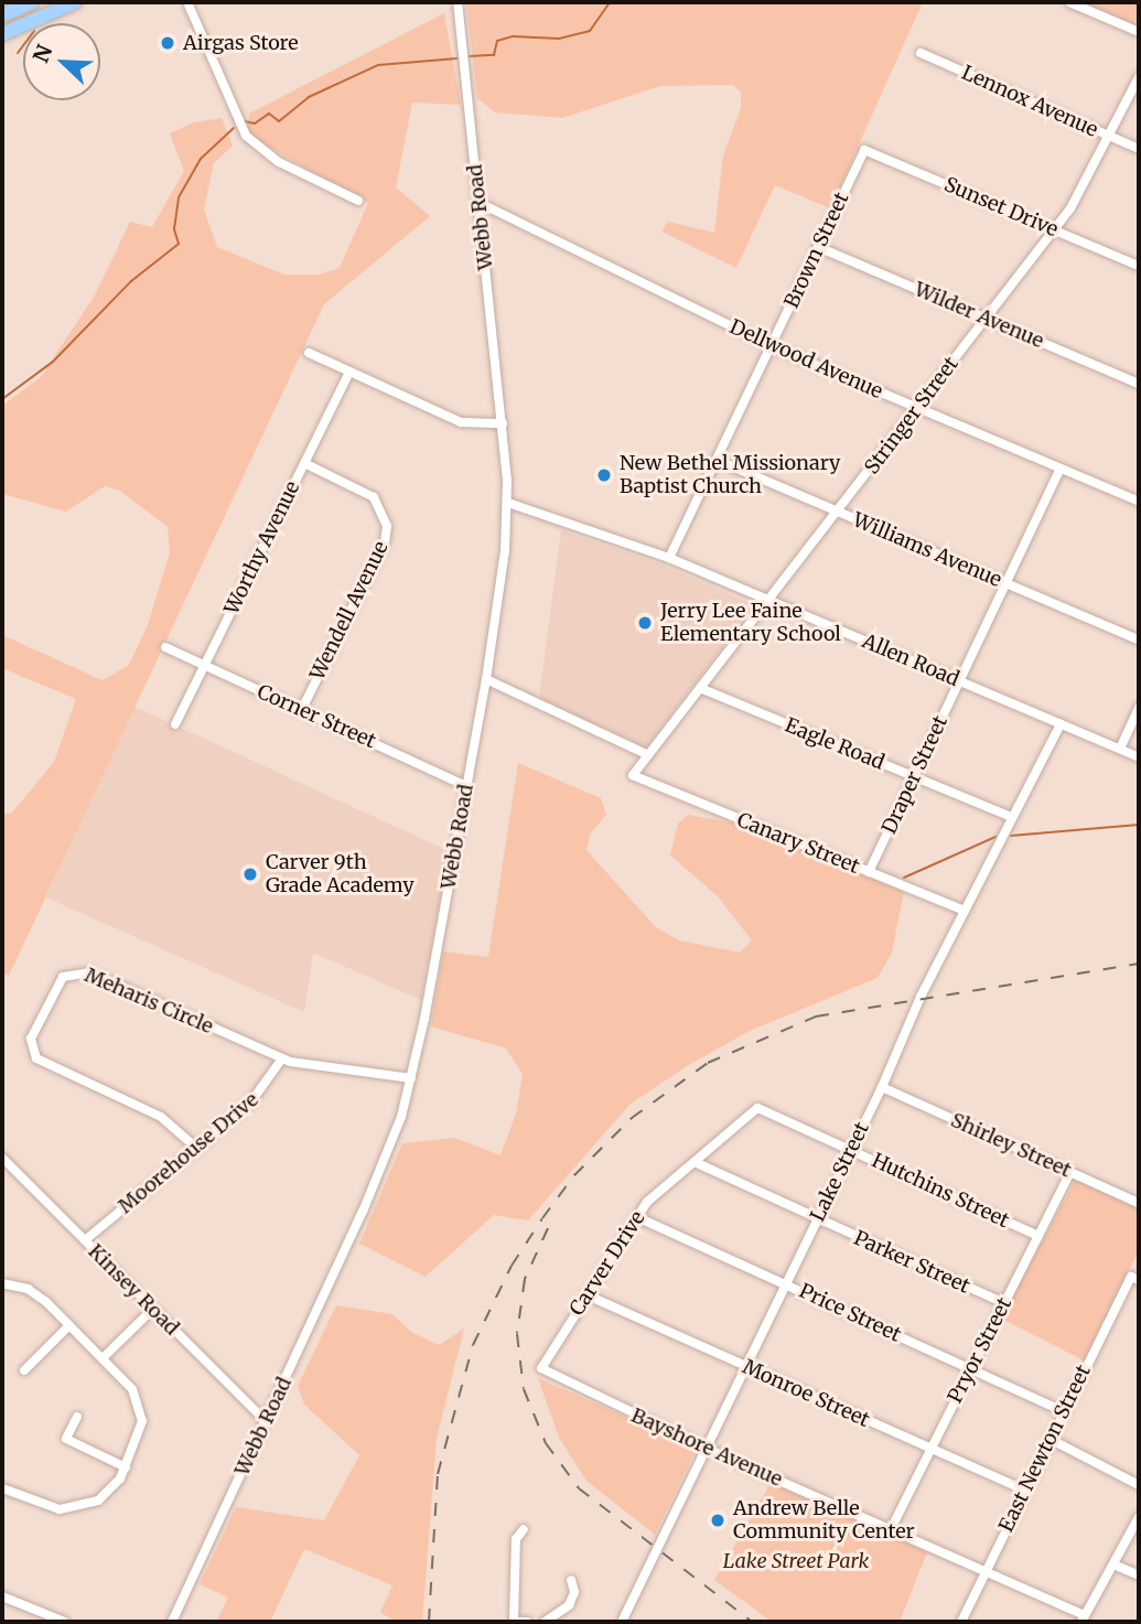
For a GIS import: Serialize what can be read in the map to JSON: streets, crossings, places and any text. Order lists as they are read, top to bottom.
{
  "streets": {
    "street": [
      "Lennox Avenue",
      "Sunset Drive",
      "Webb Road",
      "Brown Street",
      "Wilder Avenue",
      "Dellwood Avenue",
      "Stringer Street",
      "Worthy Avenue",
      "Williams Avenue",
      "Wendell Avenue",
      "Allen Road",
      "Corner Street",
      "Eagle Road",
      "Draper Street",
      "Canary Street",
      "Meharis Circle",
      "Shirley Street",
      "Moorehouse Drive",
      "Lake Street",
      "Hutchins Street",
      "Parker Street",
      "Carver Drive",
      "Kinsey Road",
      "Price Street",
      "Pryor Street",
      "Monroe Street",
      "Bayshore Avenue",
      "East Newton Street"
    ]
  },
  "crossings": [
    ["Lennox Avenue", "Stringer Street"],
    ["Sunset Drive", "Brown Street"],
    ["Sunset Drive", "Stringer Street"],
    ["Webb Road", "Dellwood Avenue"],
    ["Webb Road", "Allen Road"],
    ["Webb Road", "Corner Street"],
    ["Webb Road", "Meharis Circle"],
    ["Webb Road", "Kinsey Road"],
    ["Brown Street", "Wilder Avenue"],
    ["Brown Street", "Dellwood Avenue"],
    ["Brown Street", "Williams Avenue"],
    ["Brown Street", "Allen Road"],
    ["Wilder Avenue", "Stringer Street"],
    ["Dellwood Avenue", "Stringer Street"],
    ["Dellwood Avenue", "Draper Street"],
    ["Stringer Street", "Williams Avenue"],
    ["Stringer Street", "Allen Road"],
    ["Stringer Street", "Eagle Road"],
    ["Stringer Street", "Canary Street"],
    ["Worthy Avenue", "Wendell Avenue"],
    ["Worthy Avenue", "Corner Street"],
    ["Williams Avenue", "Draper Street"],
    ["Wendell Avenue", "Corner Street"],
    ["Allen Road", "Draper Street"],
    ["Allen Road", "Lake Street"],
    ["Eagle Road", "Draper Street"],
    ["Eagle Road", "Lake Street"],
    ["Draper Street", "Canary Street"],
    ["Canary Street", "Lake Street"],
    ["Meharis Circle", "Moorehouse Drive"],
    ["Shirley Street", "Lake Street"],
    ["Shirley Street", "Pryor Street"],
    ["Moorehouse Drive", "Kinsey Road"],
    ["Lake Street", "Hutchins Street"],
    ["Lake Street", "Parker Street"],
    ["Lake Street", "Price Street"],
    ["Lake Street", "Monroe Street"],
    ["Lake Street", "Bayshore Avenue"],
    ["Hutchins Street", "Carver Drive"],
    ["Hutchins Street", "Pryor Street"],
    ["Parker Street", "Carver Drive"],
    ["Parker Street", "Pryor Street"],
    ["Carver Drive", "Price Street"],
    ["Carver Drive", "Monroe Street"],
    ["Carver Drive", "Bayshore Avenue"],
    ["Price Street", "Pryor Street"],
    ["Price Street", "East Newton Street"],
    ["Pryor Street", "Monroe Street"],
    ["Pryor Street", "Bayshore Avenue"],
    ["Monroe Street", "East Newton Street"],
    ["Bayshore Avenue", "East Newton Street"]
  ],
  "parks": ["Lake Street Park"],
  "places": [
    "Airgas Store",
    "New Bethel Missionary Baptist Church",
    "Jerry Lee Faine Elementary School",
    "Carver 9th Grade Academy",
    "Andrew Belle Community Center"
  ],
  "north": "top left"
}
